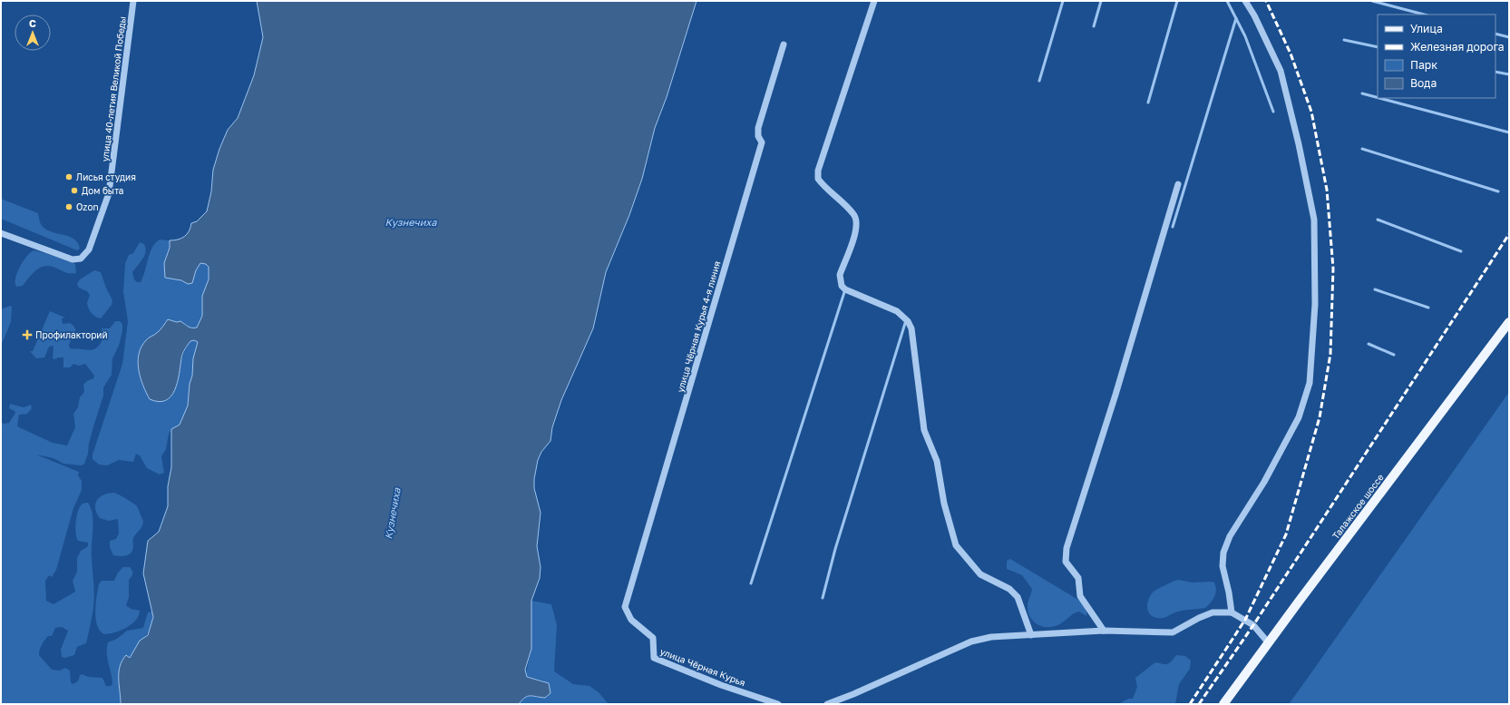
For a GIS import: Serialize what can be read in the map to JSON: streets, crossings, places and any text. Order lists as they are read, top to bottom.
{
  "streets": {
    "main road": ["Талажское шоссе"],
    "street": ["улица 40-летия Великой Победы", "улица Чёрная Курья 4-я линия", "улица Чёрная Курья"]
  },
  "crossings": [
    ["улица Чёрная Курья 4-я линия", "улица Чёрная Курья"]
  ],
  "water": ["Кузнечиха"],
  "places": {
    "other": ["Лисья студия", "Дом быта", "Ozon"],
    "health": ["Профилакторий"]
  },
  "legend": [
    "Улица",
    "Железная дорога",
    "Парк",
    "Вода"
  ],
  "north": "top"
}
